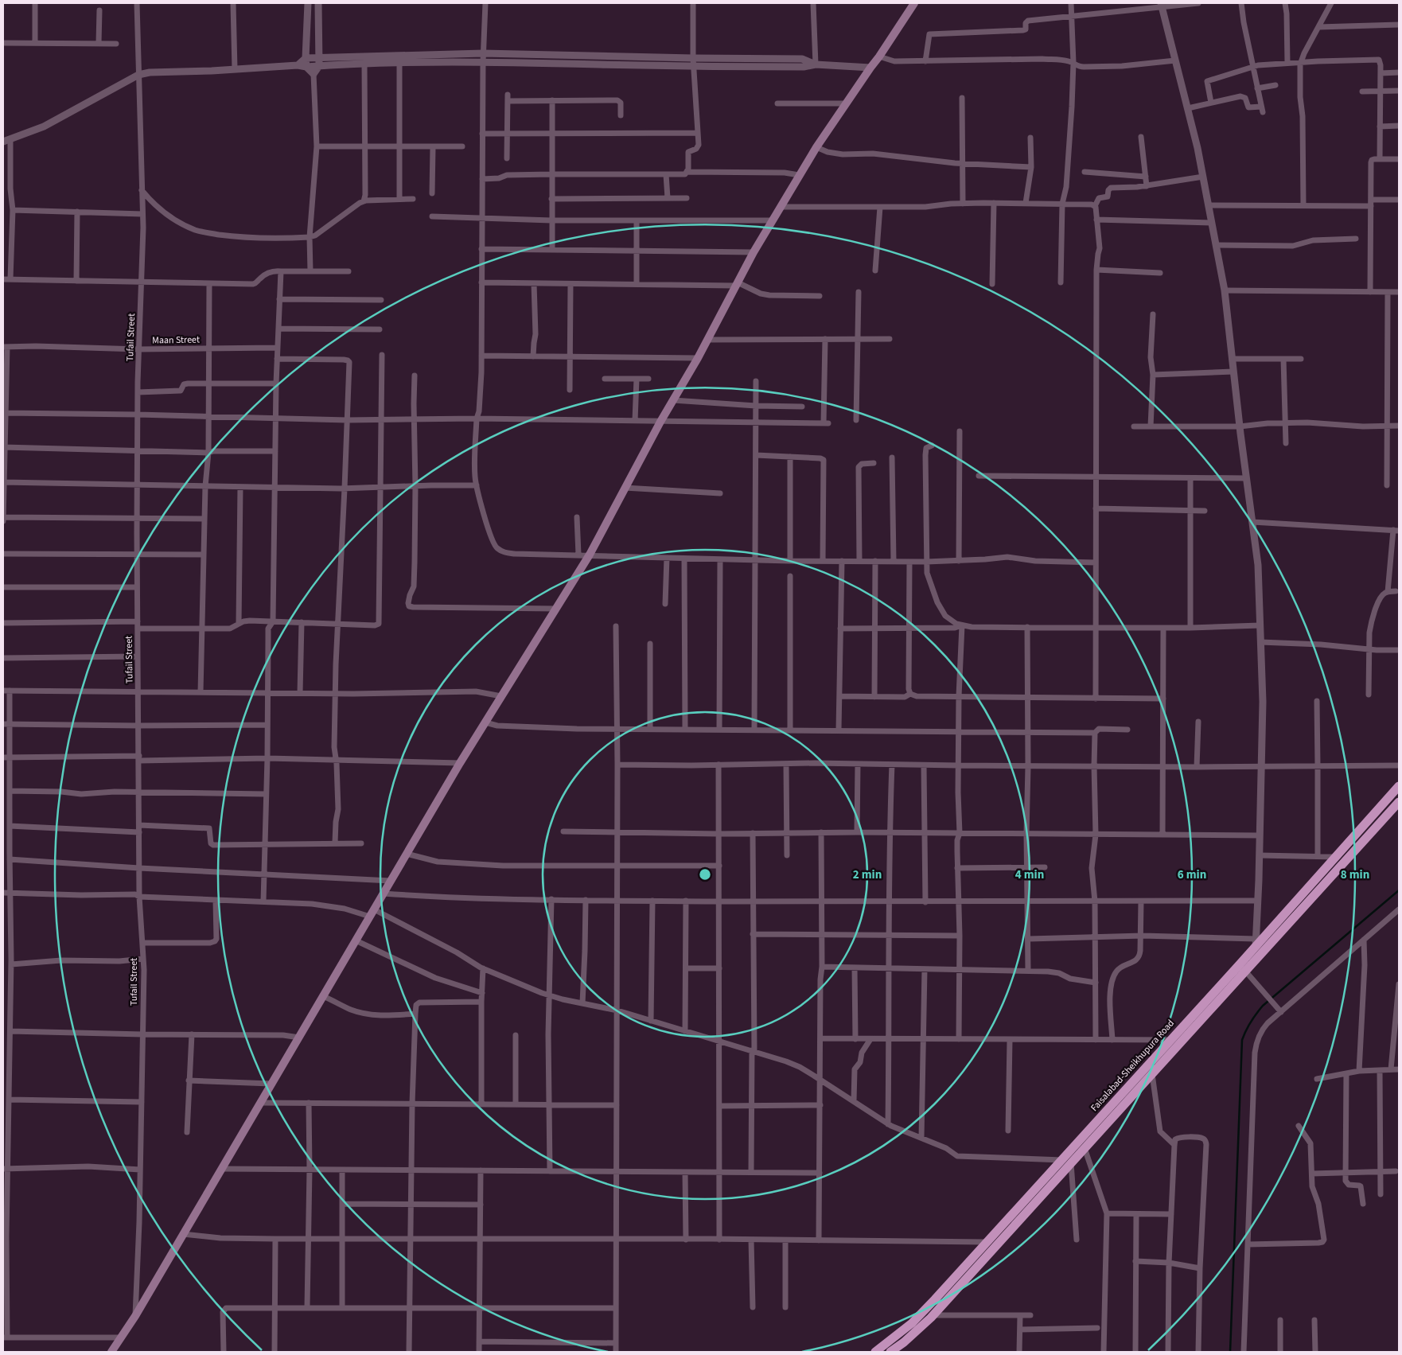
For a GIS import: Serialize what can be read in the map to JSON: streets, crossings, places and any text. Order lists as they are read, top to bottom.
{
  "streets": {
    "highway": ["Faisalabad-Sheikhupura Road"],
    "street": ["Tufail Street", "Maan Street"]
  },
  "crossings": [
    ["Tufail Street", "Maan Street"]
  ],
  "rings": [
    "2 min",
    "4 min",
    "6 min",
    "8 min"
  ]
}
